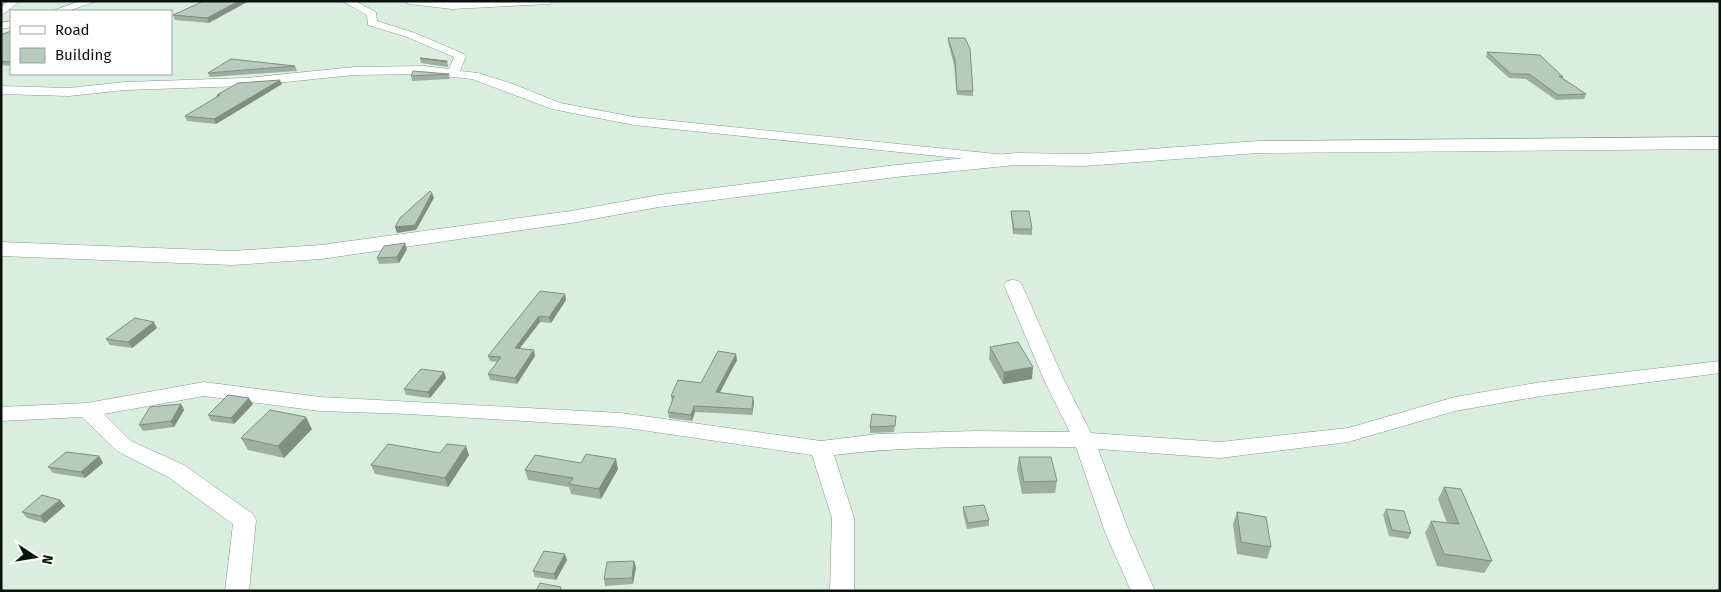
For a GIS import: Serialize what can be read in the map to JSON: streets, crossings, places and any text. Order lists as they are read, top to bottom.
{
  "legend": ["Road", "Building"],
  "north": "right"
}
